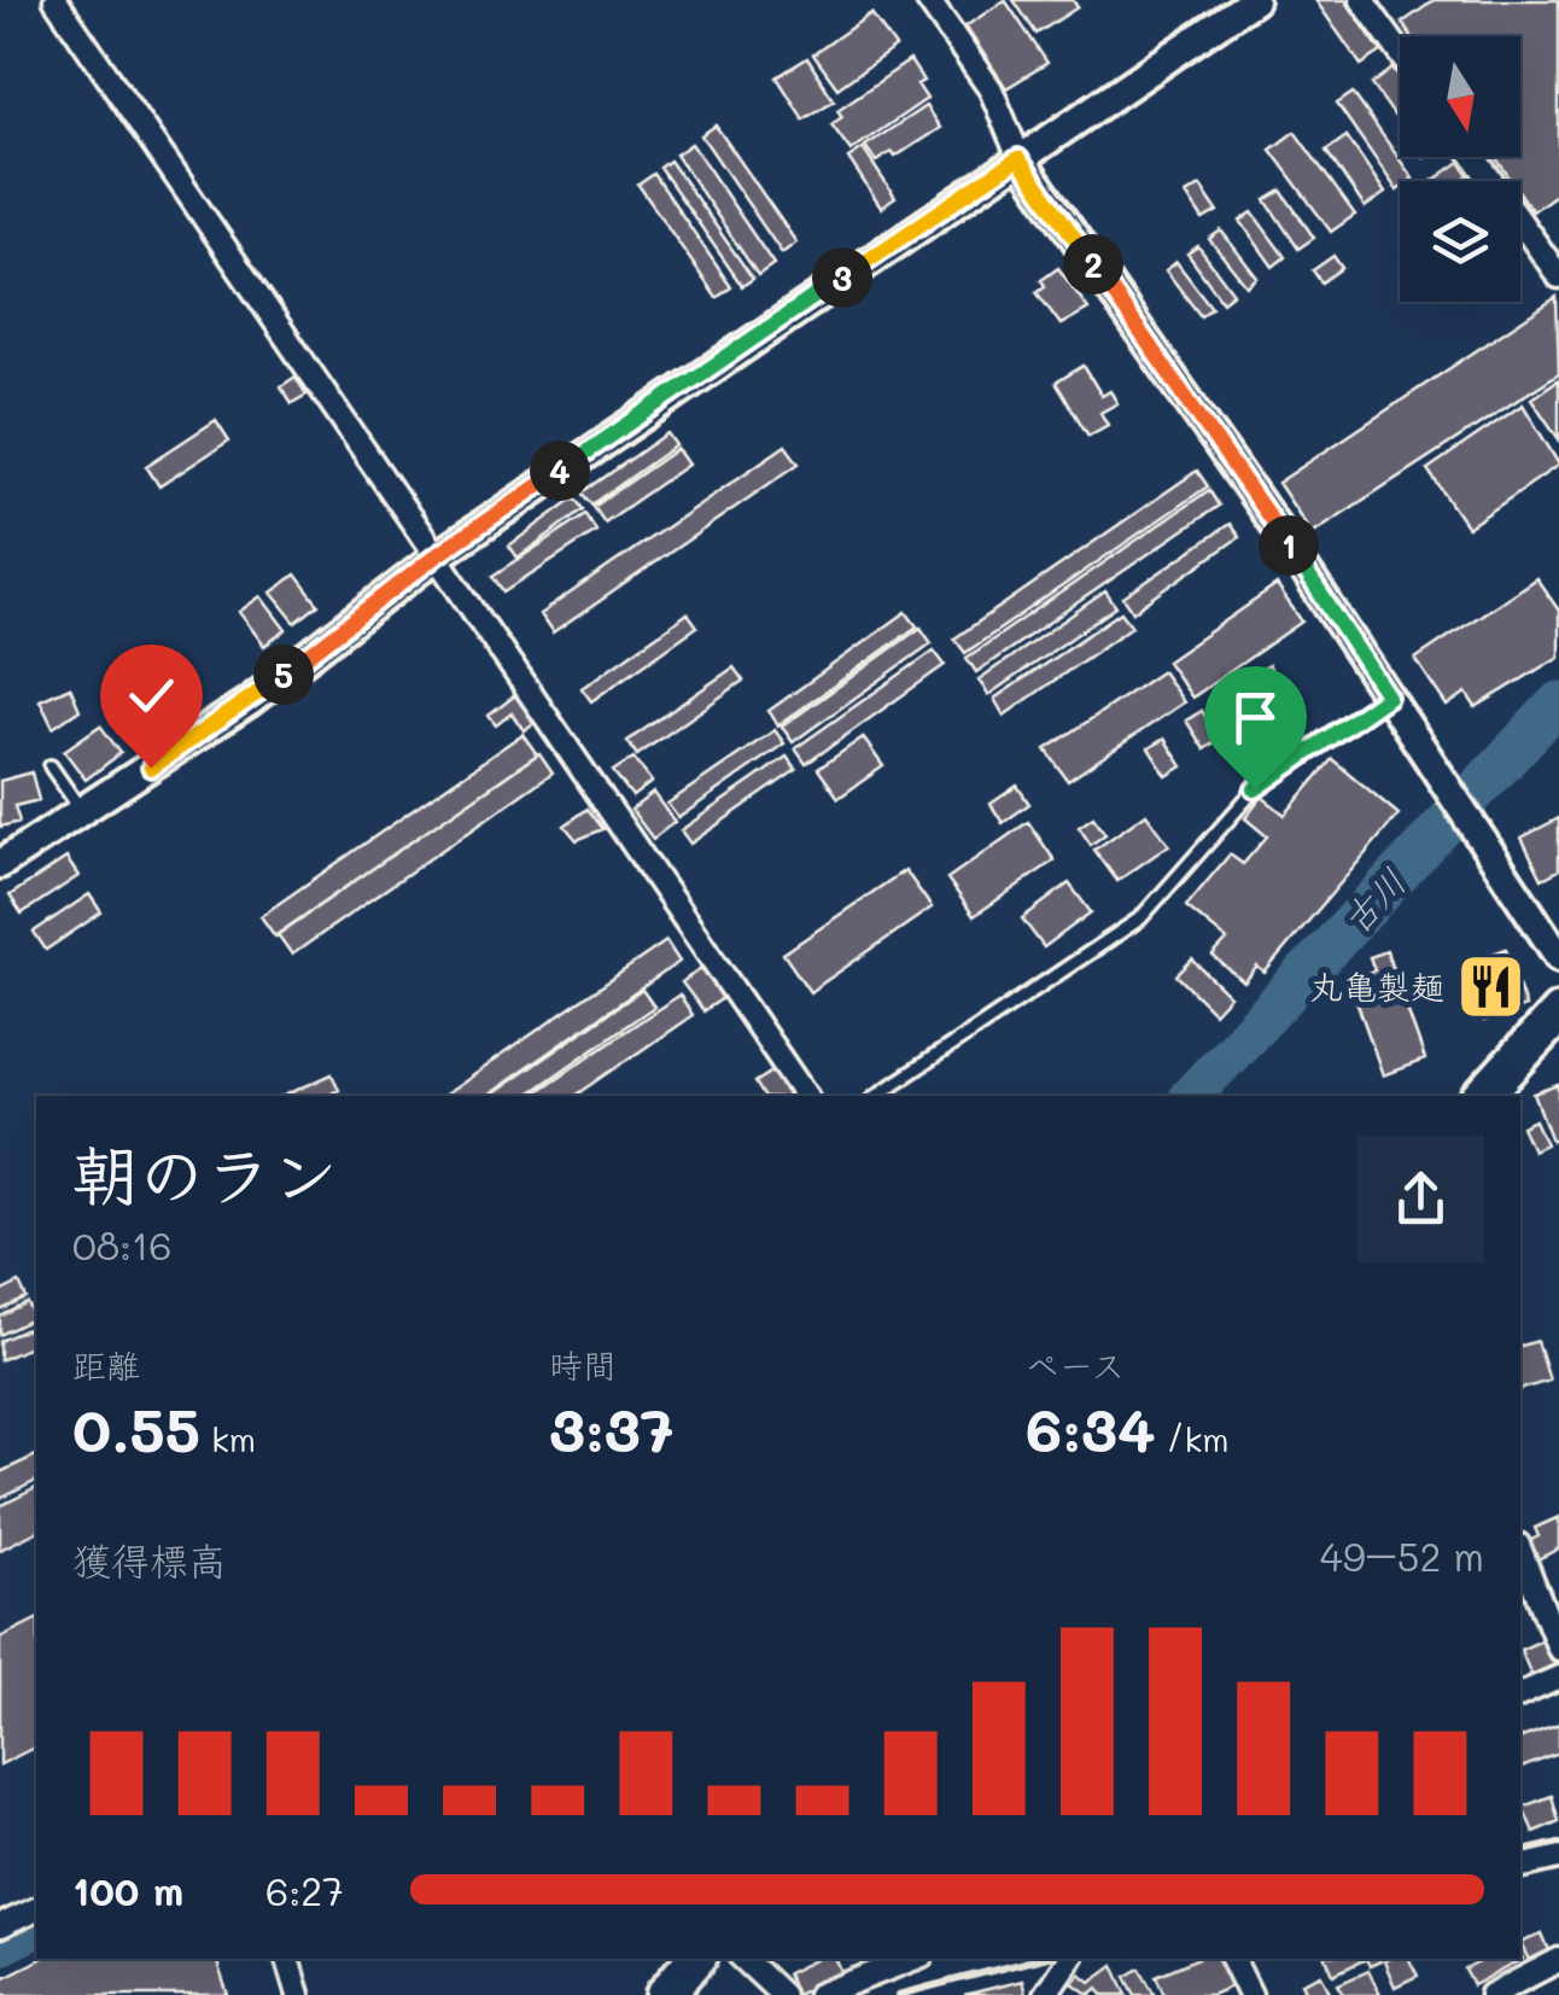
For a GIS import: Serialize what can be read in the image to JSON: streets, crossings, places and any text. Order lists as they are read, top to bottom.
{
  "water": ["古川"],
  "places": {
    "restaurant": ["丸亀製麺"]
  },
  "north": "bottom",
  "page": {
    "pins": [
      "2",
      "3",
      "4",
      "1",
      "5"
    ],
    "heading": ["朝のラン", "08:16"],
    "stats": [
      ["距離", "0.55 km"],
      ["時間", "3:37"],
      ["ペース", "6:34 /km"]
    ],
    "chart": ["獲得標高", "49–52 m"],
    "list": [
      {
        "name": "100 m",
        "note": "6:27"
      }
    ]
  }
}
